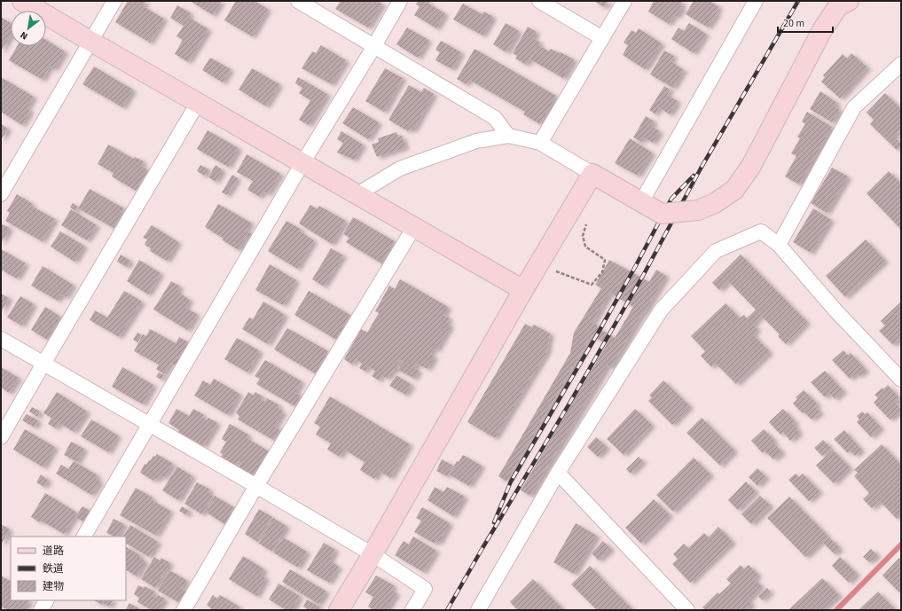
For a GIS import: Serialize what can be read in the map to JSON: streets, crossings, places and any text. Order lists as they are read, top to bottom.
{
  "legend": ["道路", "鉄道", "建物"],
  "scale_bar": "20 m",
  "north": "bottom left"
}
